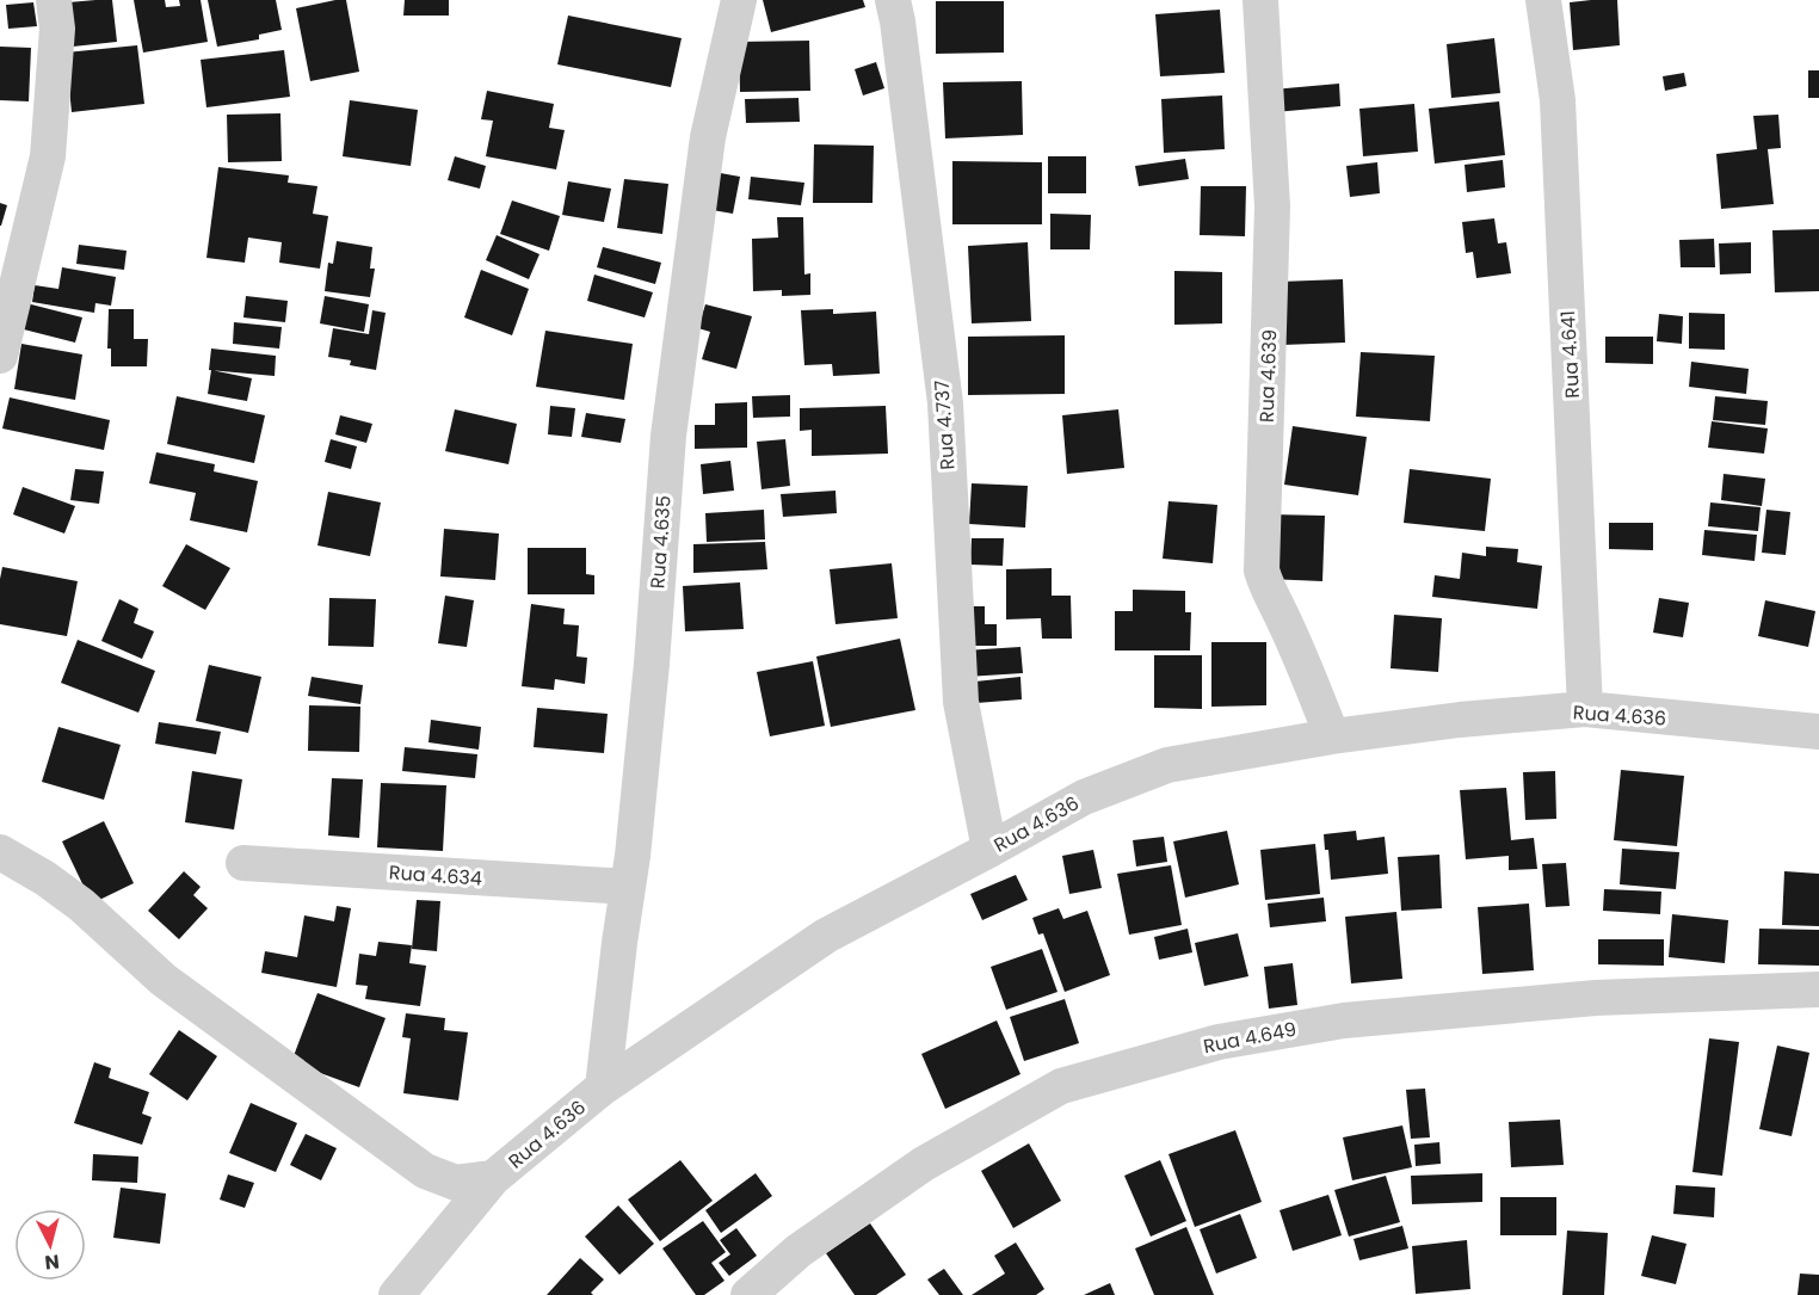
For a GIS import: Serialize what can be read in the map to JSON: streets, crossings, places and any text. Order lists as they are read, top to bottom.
{
  "streets": {
    "street": [
      "Rua 4.641",
      "Rua 4.639",
      "Rua 4.737",
      "Rua 4.635",
      "Rua 4.636",
      "Rua 4.634",
      "Rua 4.649"
    ]
  },
  "crossings": [
    ["Rua 4.641", "Rua 4.636"],
    ["Rua 4.639", "Rua 4.636"],
    ["Rua 4.737", "Rua 4.636"],
    ["Rua 4.635", "Rua 4.636"],
    ["Rua 4.635", "Rua 4.634"]
  ],
  "north": "bottom"
}
